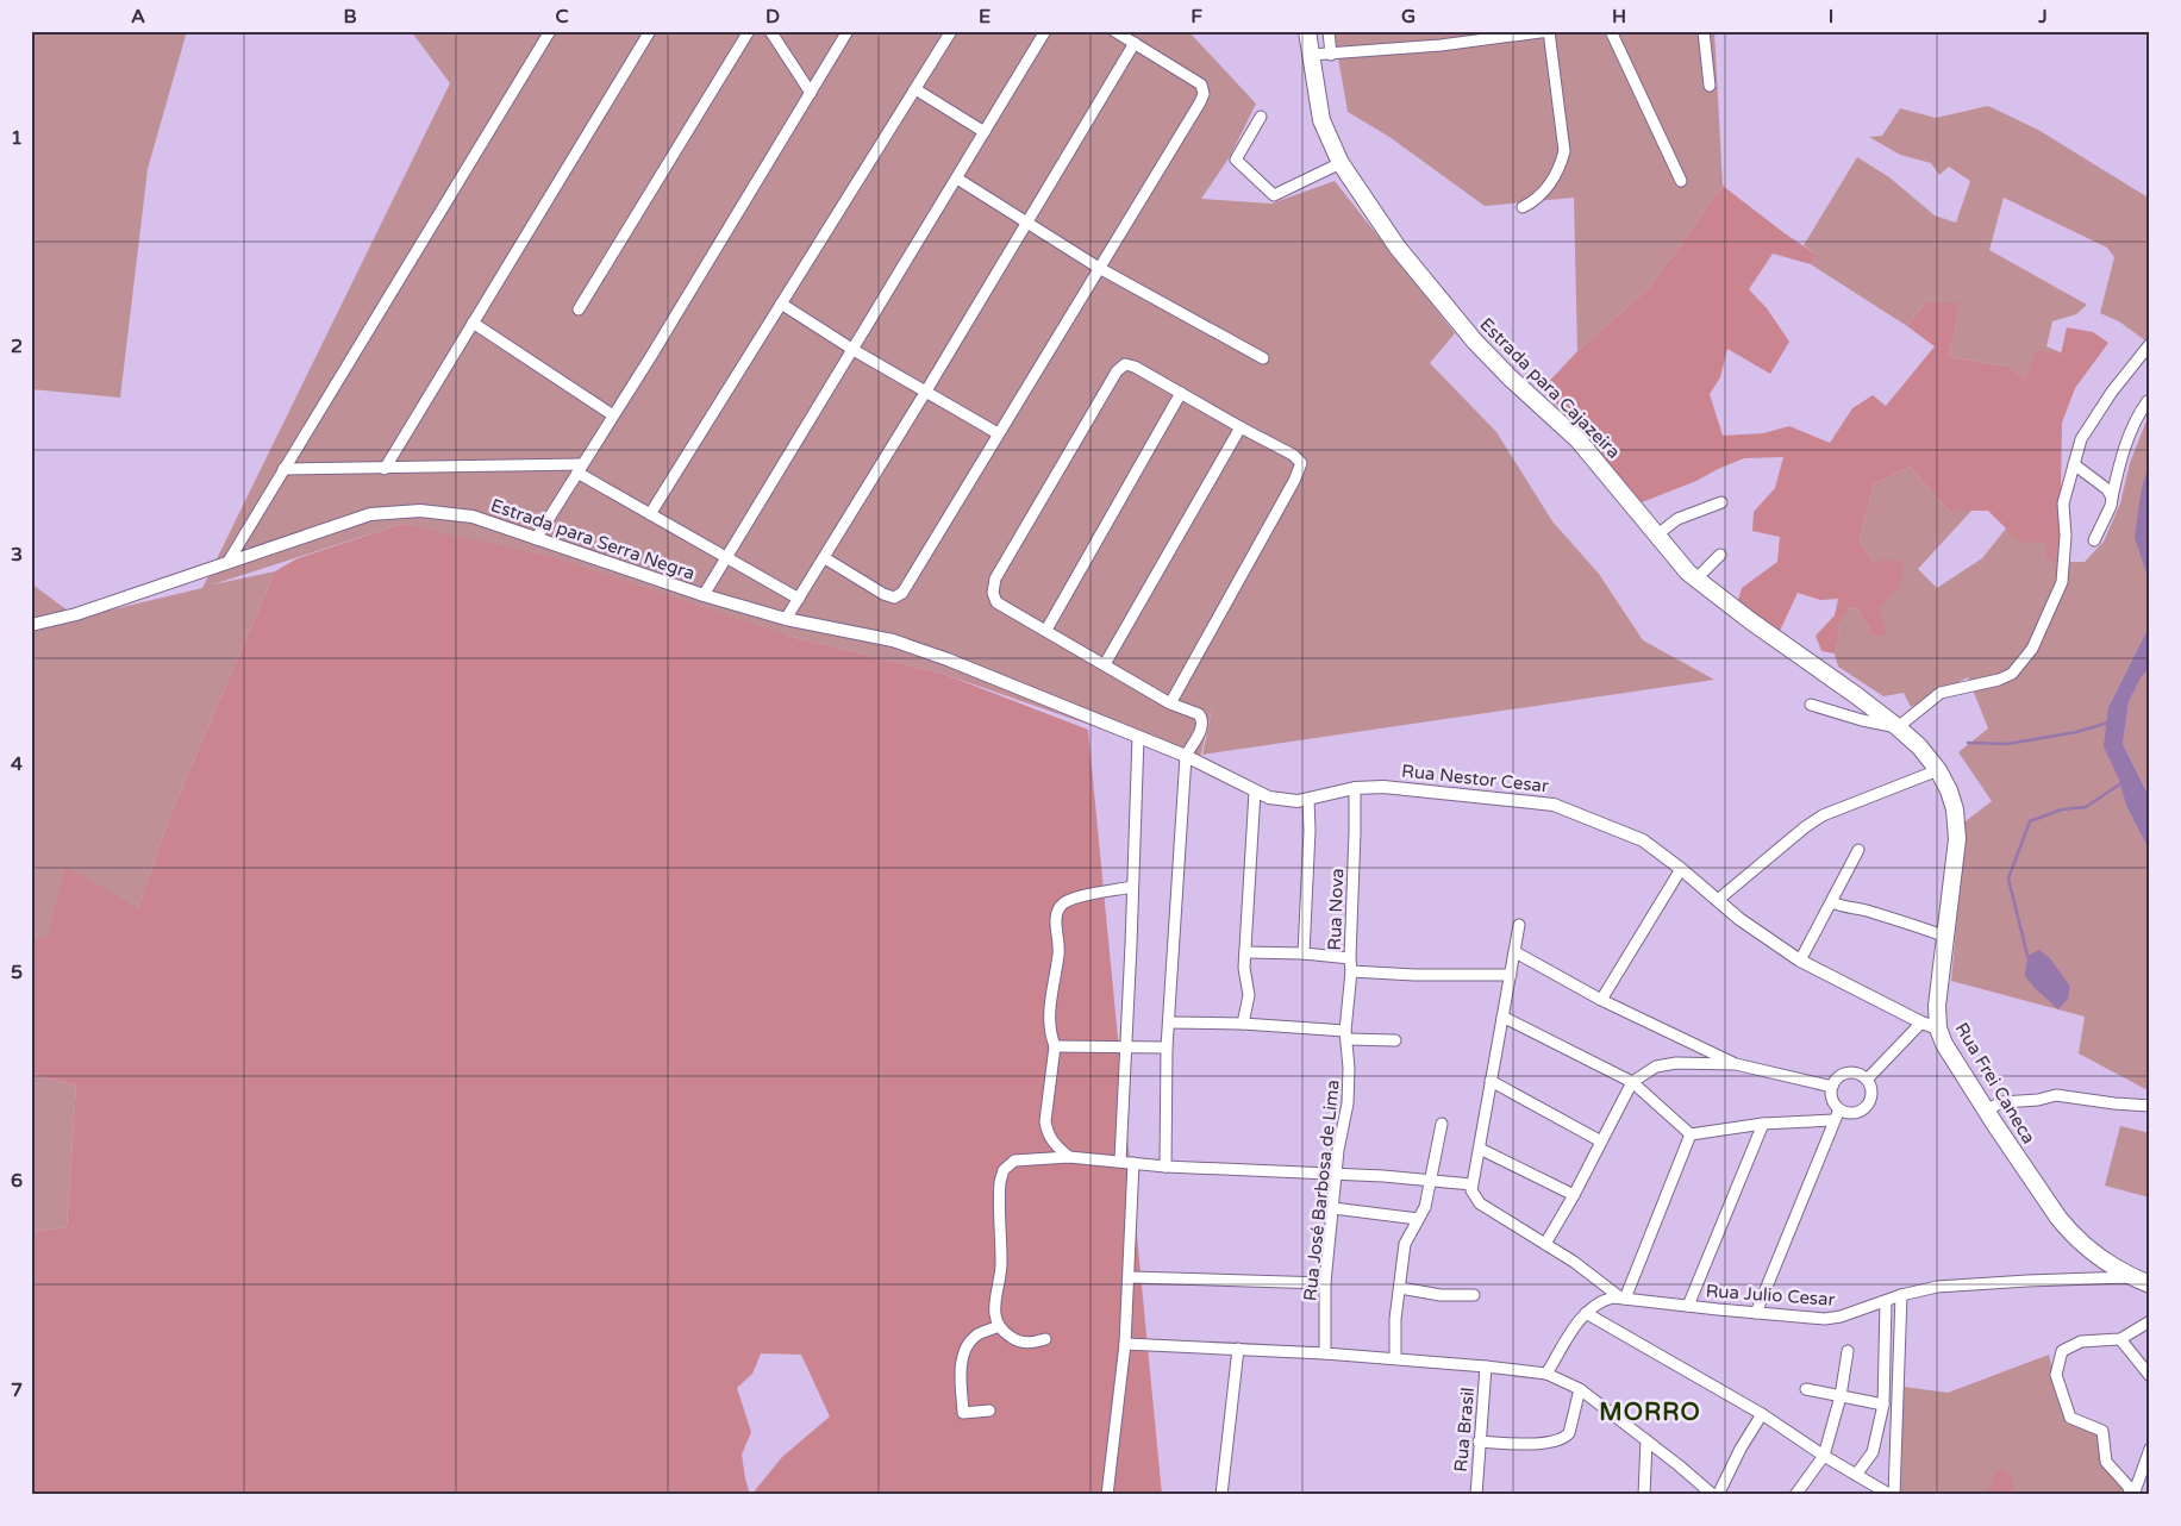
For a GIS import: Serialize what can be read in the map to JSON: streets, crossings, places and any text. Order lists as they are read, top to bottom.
{
  "streets": {
    "main road": ["Estrada para Cajazeira", "Rua Frei Caneca"],
    "street": [
      "Estrada para Serra Negra",
      "Rua Nestor Cesar",
      "Rua Nova",
      "Rua José Barbosa de Lima",
      "Rua Julio Cesar",
      "Rua Brasil"
    ]
  },
  "crossings": [
    ["Estrada para Cajazeira", "Rua Frei Caneca"],
    ["Estrada para Serra Negra", "Rua Nestor Cesar"],
    ["Rua Nestor Cesar", "Rua Nova"],
    ["Rua Nestor Cesar", "Rua Frei Caneca"],
    ["Rua Nova", "Rua José Barbosa de Lima"],
    ["Rua Frei Caneca", "Rua Julio Cesar"]
  ],
  "districts": ["MORRO"],
  "grid": {
    "columns": [
      "A",
      "B",
      "C",
      "D",
      "E",
      "F",
      "G",
      "H",
      "I",
      "J"
    ],
    "rows": [
      "1",
      "2",
      "3",
      "4",
      "5",
      "6",
      "7"
    ]
  }
}
